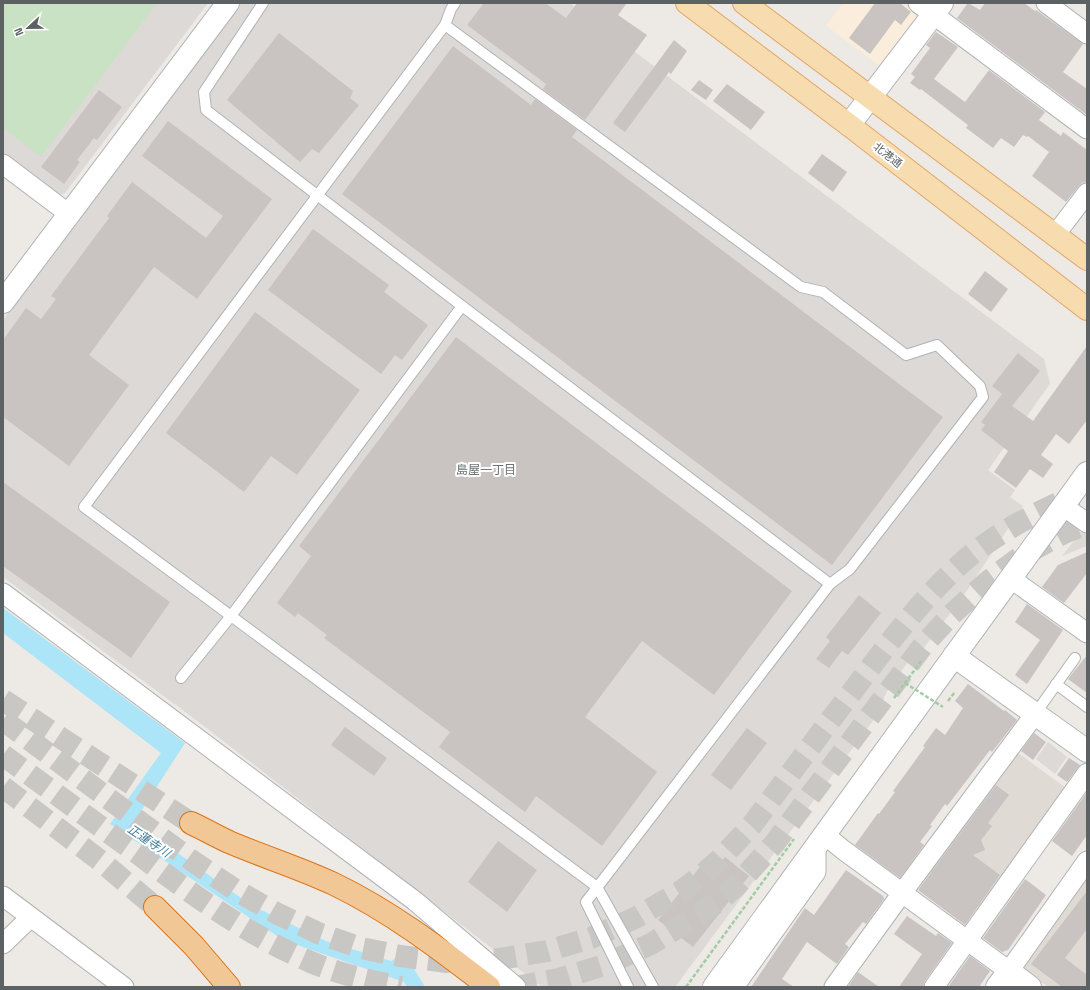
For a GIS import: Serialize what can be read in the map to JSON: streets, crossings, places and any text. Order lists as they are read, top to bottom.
{
  "streets": {
    "main road": ["北港通"]
  },
  "districts": ["島屋一丁目"],
  "water": ["正蓮寺川"],
  "north": "left"
}
